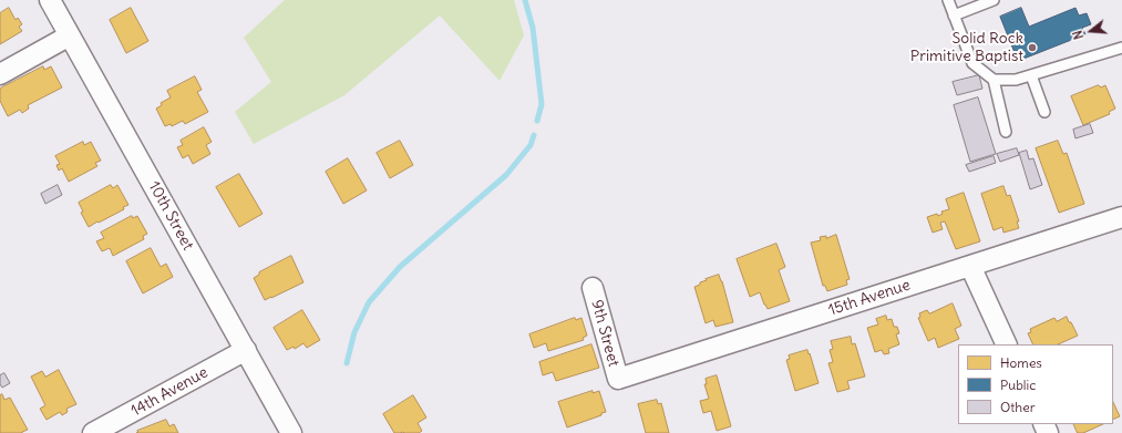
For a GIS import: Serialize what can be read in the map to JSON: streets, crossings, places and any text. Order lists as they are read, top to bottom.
{
  "streets": {
    "street": [
      "10th Street",
      "15th Avenue",
      "9th Street",
      "14th Avenue"
    ]
  },
  "crossings": [
    ["10th Street", "14th Avenue"],
    ["15th Avenue", "9th Street"]
  ],
  "places": ["Solid Rock Primitive Baptist"],
  "legend": ["Homes", "Public", "Other"],
  "north": "left"
}
